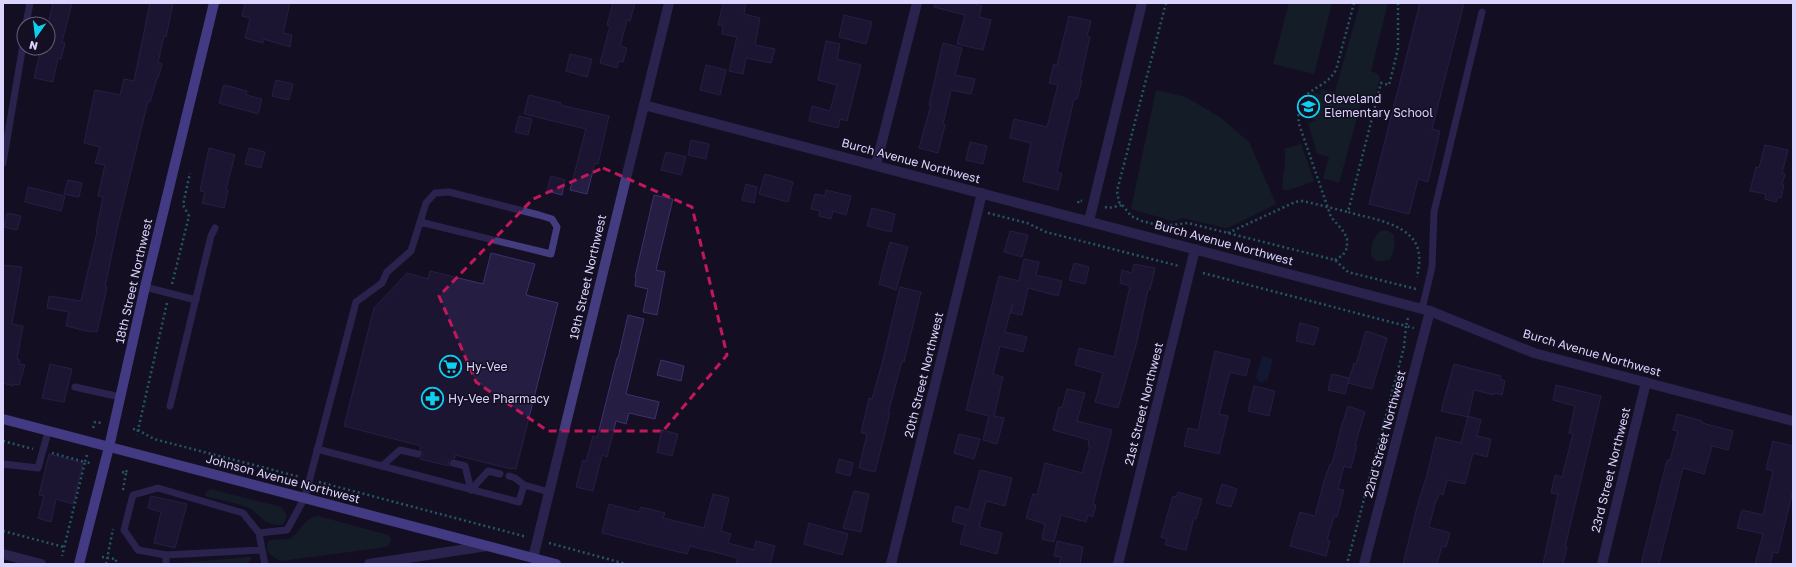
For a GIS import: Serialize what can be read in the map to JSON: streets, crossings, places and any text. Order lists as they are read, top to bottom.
{
  "streets": {
    "street": [
      "Burch Avenue Northwest",
      "19th Street Northwest",
      "18th Street Northwest",
      "20th Street Northwest",
      "21st Street Northwest",
      "22nd Street Northwest",
      "23rd Street Northwest",
      "Johnson Avenue Northwest"
    ]
  },
  "crossings": [
    ["Burch Avenue Northwest", "19th Street Northwest"],
    ["Burch Avenue Northwest", "20th Street Northwest"],
    ["Burch Avenue Northwest", "21st Street Northwest"],
    ["Burch Avenue Northwest", "22nd Street Northwest"],
    ["Burch Avenue Northwest", "23rd Street Northwest"],
    ["19th Street Northwest", "Johnson Avenue Northwest"],
    ["18th Street Northwest", "Johnson Avenue Northwest"]
  ],
  "places": {
    "school or university": ["Cleveland Elementary School"],
    "supermarket": ["Hy-Vee"],
    "pharmacy": ["Hy-Vee Pharmacy"]
  },
  "north": "bottom"
}
